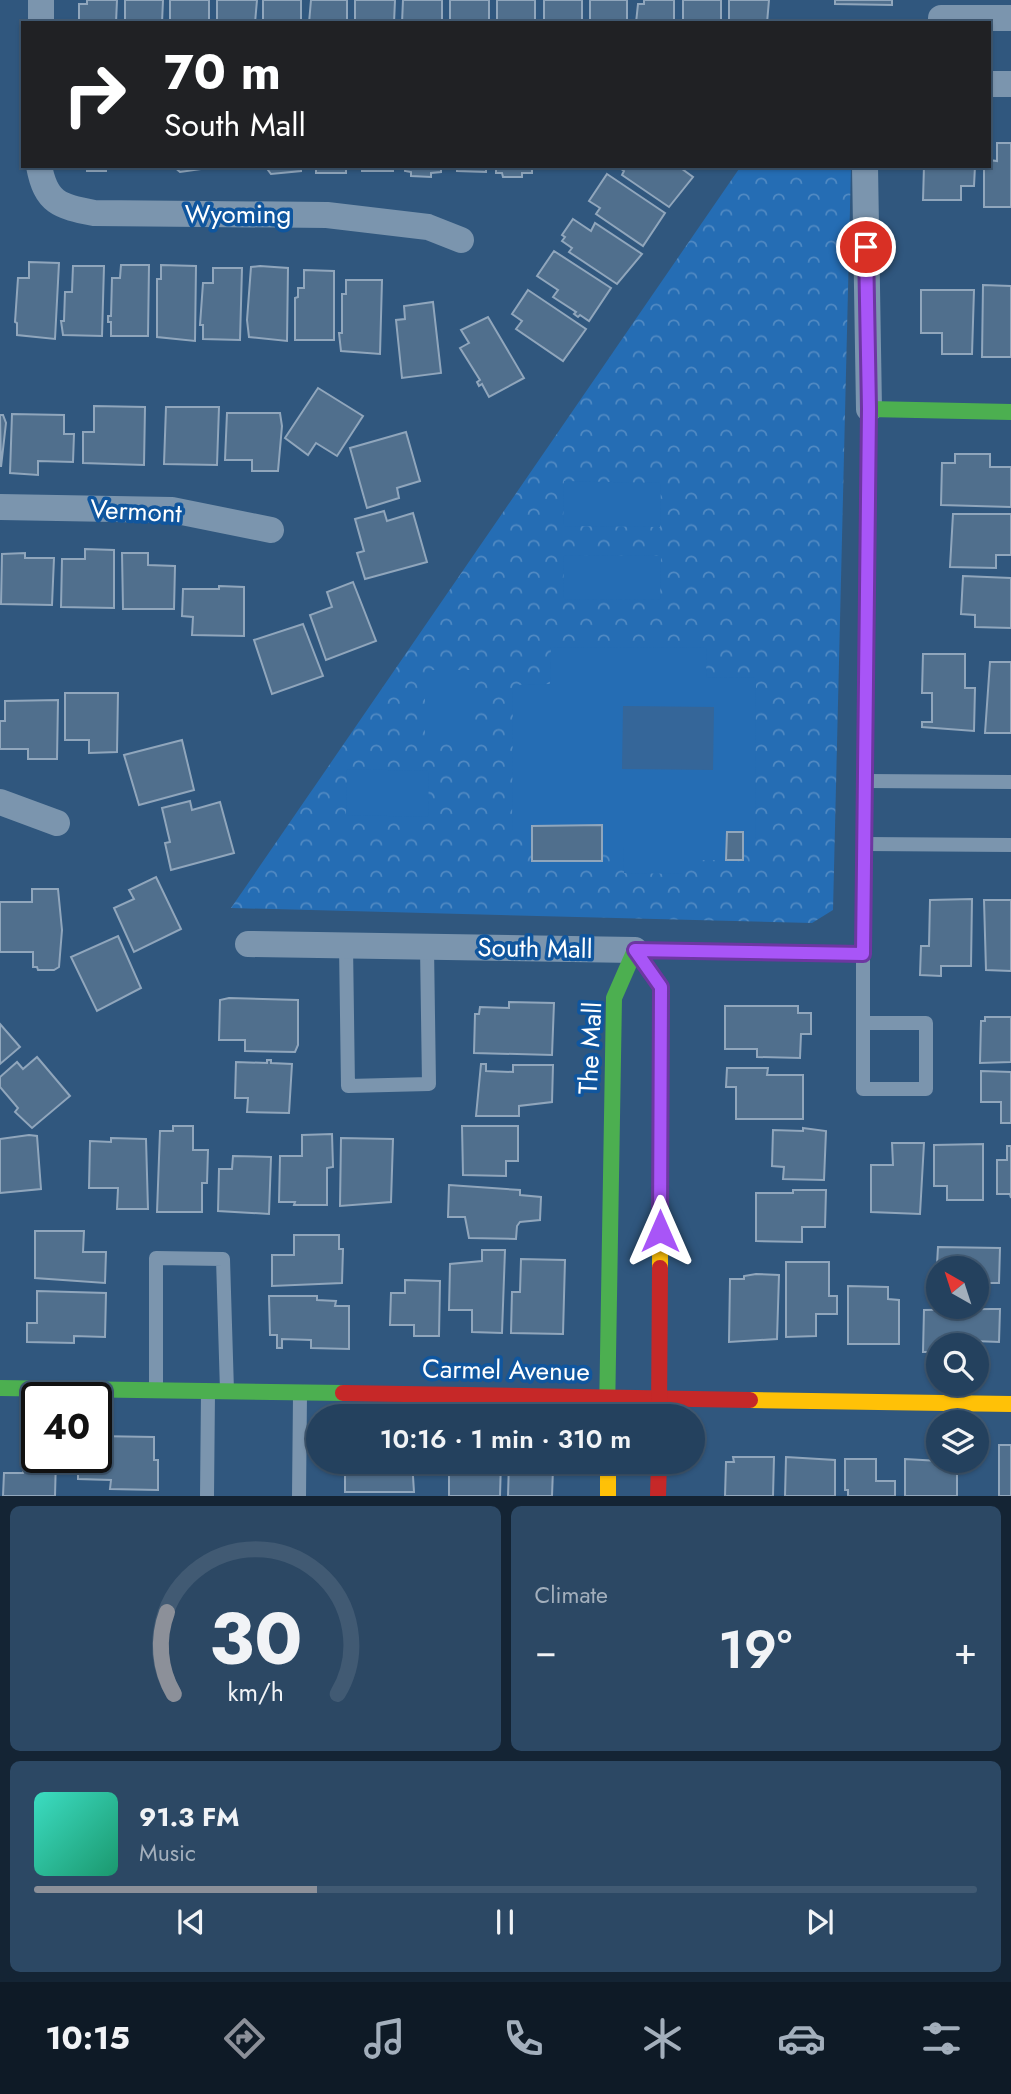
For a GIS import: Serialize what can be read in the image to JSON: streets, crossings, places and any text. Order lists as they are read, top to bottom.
{
  "streets": {
    "street": [
      "Wyoming",
      "Vermont",
      "South Mall",
      "The Mall",
      "Carmel Avenue"
    ]
  },
  "crossings": [
    ["South Mall", "The Mall"],
    ["The Mall", "Carmel Avenue"]
  ],
  "north": "top left",
  "page": {
    "turn": ["70 m", "South Mall"],
    "limit": "40",
    "trip": "10:16 · 1 min · 310 m",
    "tile": "Climate",
    "heat": ["−", "19°", "+"],
    "song": ["91.3 FM", "Music"],
    "tabs": "10:15",
    "gauge": ["30", "km/h"]
  }
}
